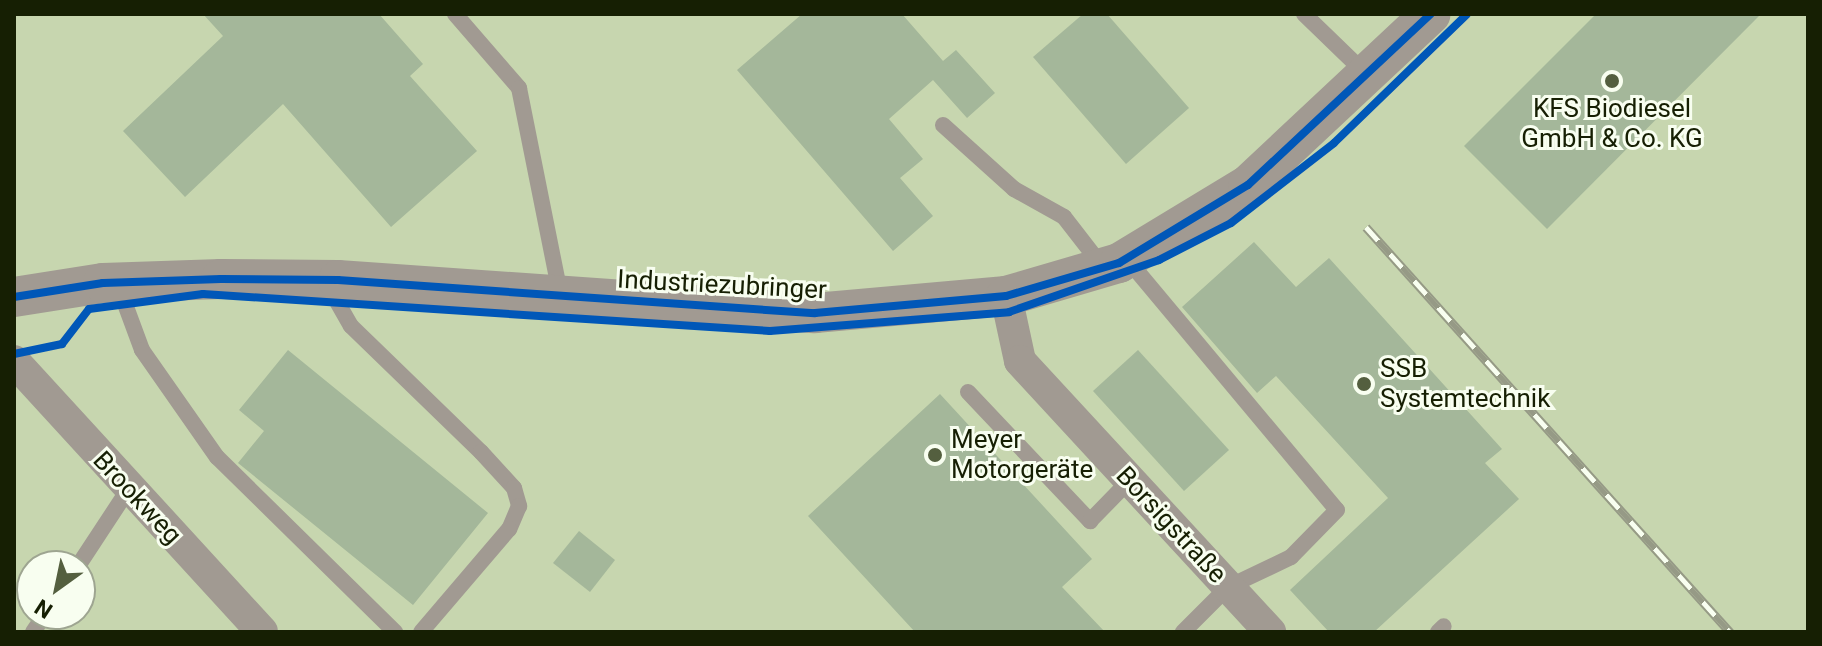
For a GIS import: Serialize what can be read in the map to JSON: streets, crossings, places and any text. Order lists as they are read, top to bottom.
{
  "streets": {
    "street": ["Industriezubringer", "Brookweg", "Borsigstraße"]
  },
  "crossings": [
    ["Industriezubringer", "Borsigstraße"]
  ],
  "places": ["KFS Biodiesel GmbH & Co. KG", "SSB Systemtechnik", "Meyer Motorgeräte"],
  "north": "bottom left"
}
